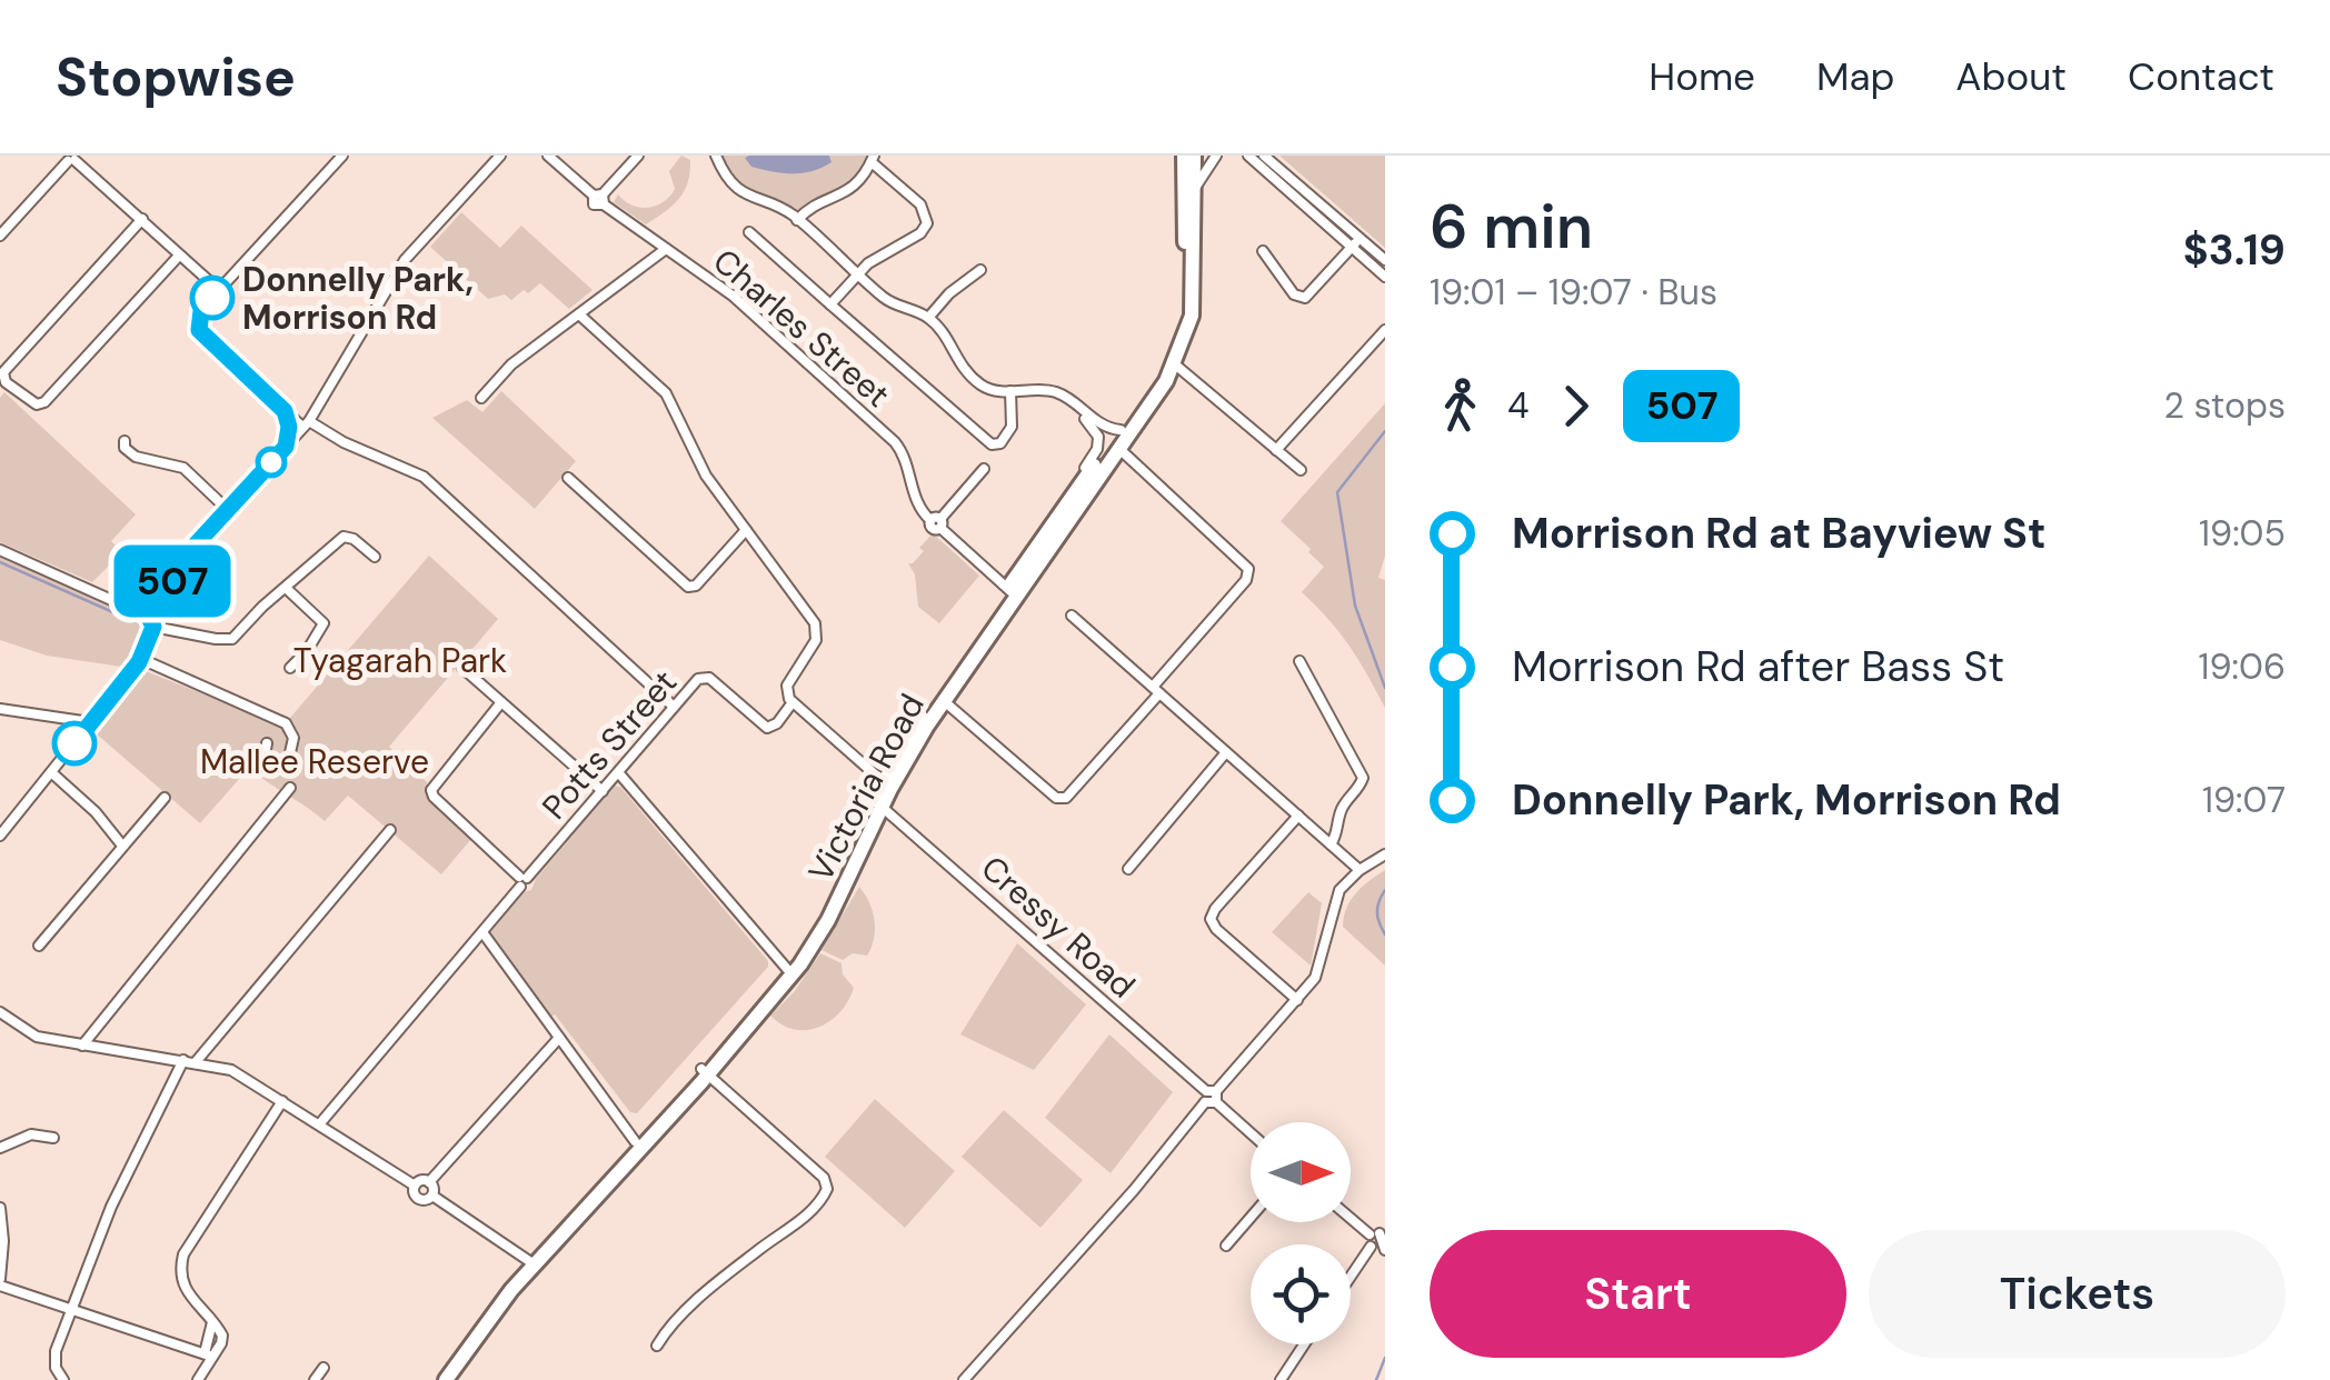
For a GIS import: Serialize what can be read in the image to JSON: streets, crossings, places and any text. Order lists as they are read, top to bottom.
{
  "streets": {
    "highway": ["Victoria Road"],
    "street": ["Charles Street", "Potts Street", "Cressy Road"]
  },
  "crossings": [
    ["Charles Street", "Victoria Road"],
    ["Victoria Road", "Cressy Road"]
  ],
  "parks": ["Tyagarah Park", "Mallee Reserve"],
  "places": ["Donnelly Park, Morrison Rd"],
  "lines": ["bus line 507"],
  "north": "right",
  "page": {
    "header": "Stopwise",
    "nav": [
      "Home",
      "Map",
      "About",
      "Contact"
    ],
    "on_map": "507",
    "heading": ["6 min", "19:01 – 19:07 · Bus", "$3.19"],
    "legs": ["4", "507", "2 stops"],
    "list": [
      {
        "name": "Morrison Rd at Bayview St",
        "value": "19:05"
      },
      {
        "name": "Morrison Rd after Bass St",
        "value": "19:06"
      },
      {
        "name": "Donnelly Park, Morrison Rd",
        "value": "19:07"
      }
    ],
    "buttons": ["Start", "Tickets"]
  }
}
